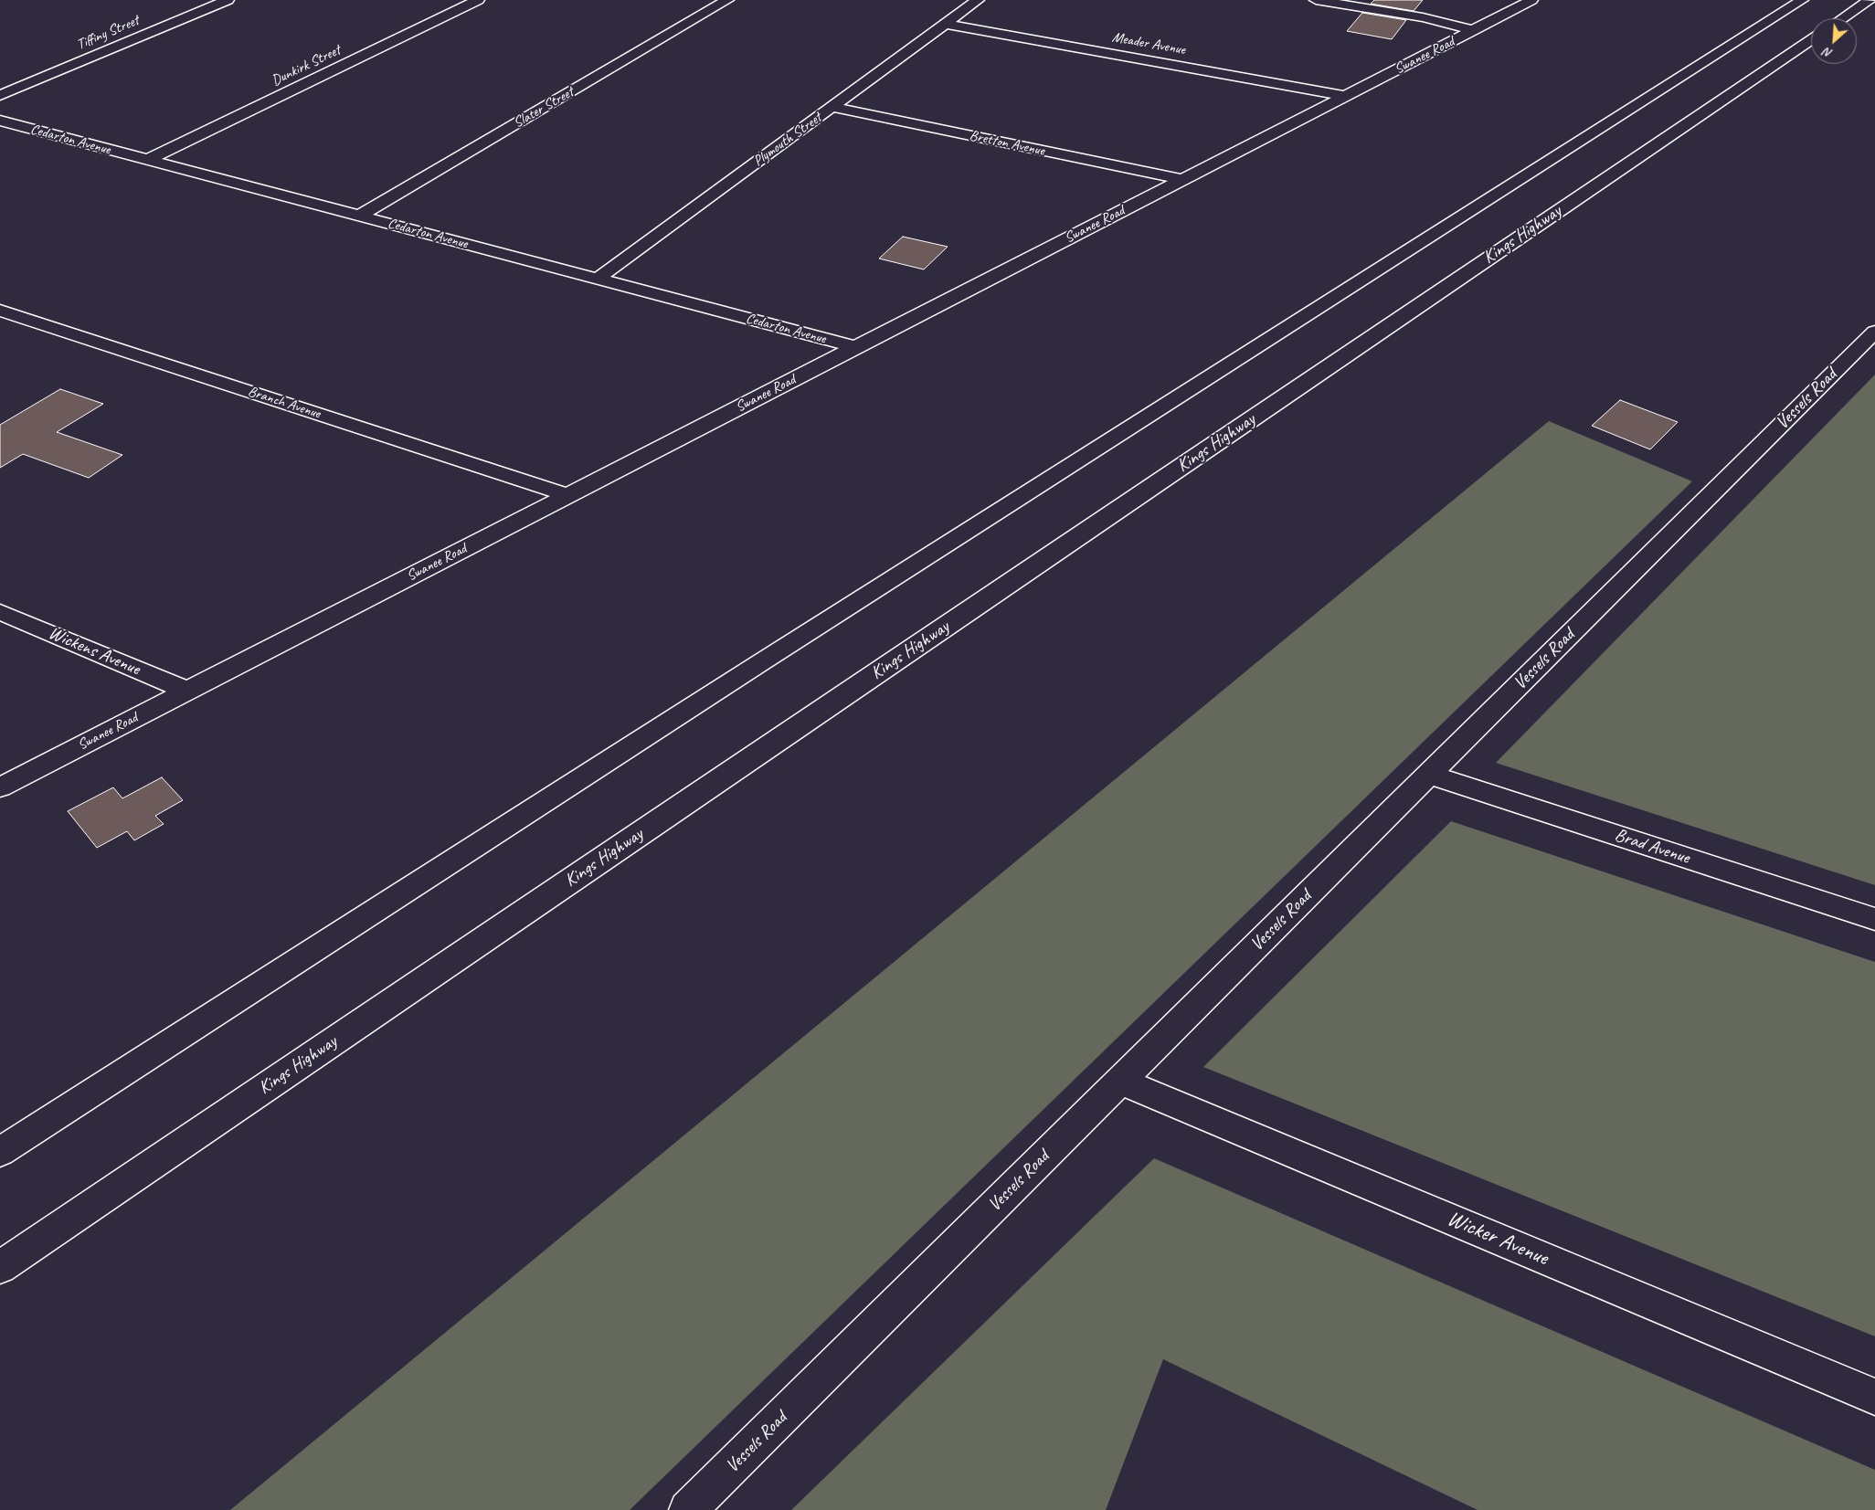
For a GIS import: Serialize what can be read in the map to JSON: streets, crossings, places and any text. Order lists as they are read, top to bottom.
{
  "streets": {
    "street": [
      "Tiffiny Street",
      "Meader Avenue",
      "Swanee Road",
      "Dunkirk Street",
      "Slater Street",
      "Cedarton Avenue",
      "Plymouth Street",
      "Bretton Avenue",
      "Kings Highway",
      "Vessels Road",
      "Branch Avenue",
      "Wickens Avenue",
      "Brad Avenue",
      "Wicker Avenue"
    ]
  },
  "crossings": [
    ["Meader Avenue", "Swanee Road"],
    ["Meader Avenue", "Plymouth Street"],
    ["Swanee Road", "Cedarton Avenue"],
    ["Swanee Road", "Bretton Avenue"],
    ["Swanee Road", "Branch Avenue"],
    ["Swanee Road", "Wickens Avenue"],
    ["Dunkirk Street", "Cedarton Avenue"],
    ["Slater Street", "Cedarton Avenue"],
    ["Cedarton Avenue", "Plymouth Street"],
    ["Plymouth Street", "Bretton Avenue"],
    ["Vessels Road", "Brad Avenue"],
    ["Vessels Road", "Wicker Avenue"]
  ],
  "north": "bottom left"
}
